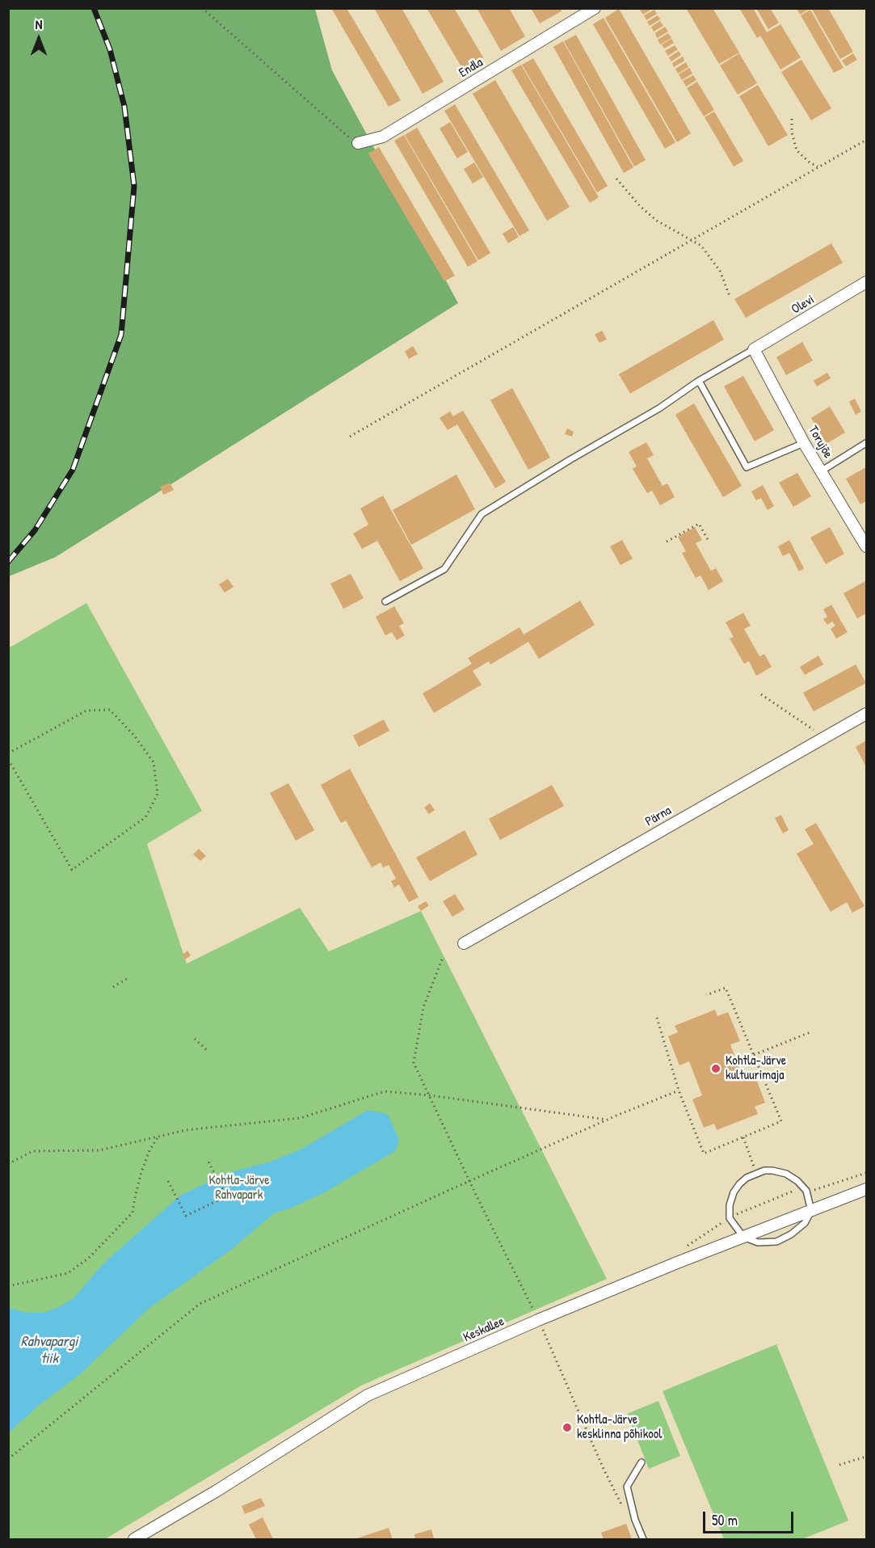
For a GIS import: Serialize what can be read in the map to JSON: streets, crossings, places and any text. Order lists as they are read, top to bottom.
{
  "streets": {
    "street": [
      "Endla",
      "Olevi",
      "Torujõe",
      "Pärna",
      "Keskallee"
    ]
  },
  "crossings": [
    ["Olevi", "Torujõe"]
  ],
  "water": ["Rahvapargi tiik"],
  "parks": ["Kohtla-Järve Rahvapark"],
  "places": ["Kohtla-Järve kultuurimaja", "Kohtla-Järve kesklinna põhikool"],
  "scale_bar": "50 m",
  "north": "top"
}
